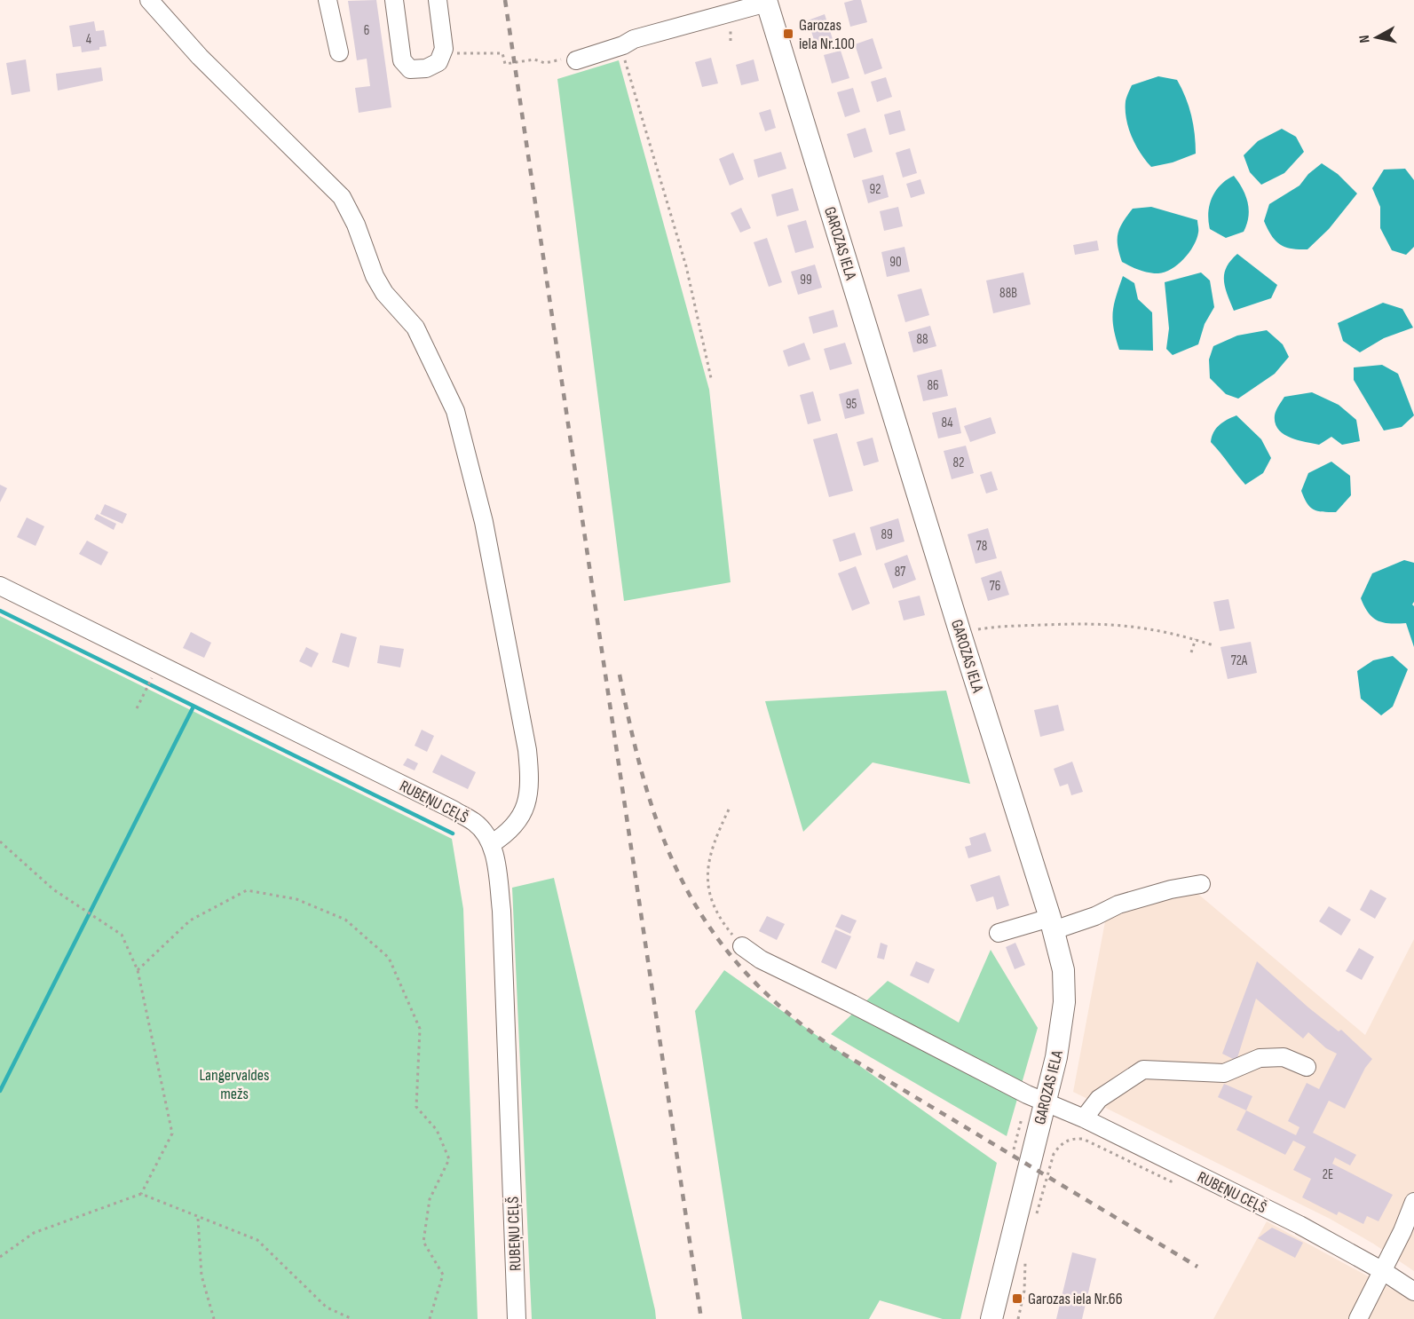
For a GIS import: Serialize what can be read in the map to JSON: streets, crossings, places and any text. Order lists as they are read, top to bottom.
{
  "streets": {
    "main road": ["GAROZAS IELA"],
    "street": ["RUBEŅU CEĻŠ"]
  },
  "crossings": [
    ["GAROZAS IELA", "RUBEŅU CEĻŠ"]
  ],
  "parks": ["Langervaldes mežs"],
  "places": {
    "transit": ["Garozas iela Nr.100", "Garozas iela Nr.66"]
  },
  "house_numbers": [
    "6",
    "4",
    "92",
    "90",
    "99",
    "88B",
    "88",
    "86",
    "95",
    "84",
    "82",
    "89",
    "78",
    "87",
    "76",
    "72A",
    "2E"
  ],
  "north": "left"
}
